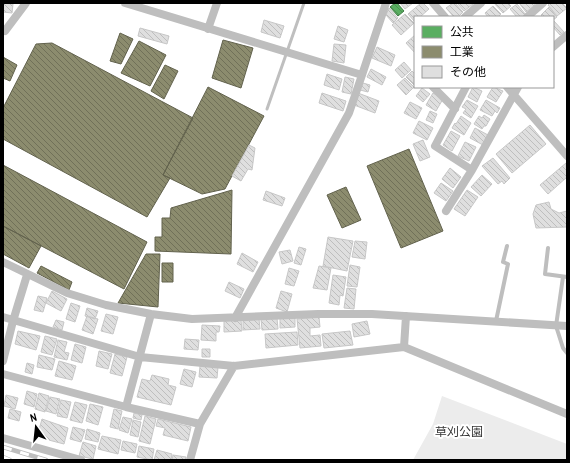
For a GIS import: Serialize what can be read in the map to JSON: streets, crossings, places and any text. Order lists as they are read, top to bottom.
{
  "parks": ["草刈公園"],
  "legend": ["公共", "工業", "その他"],
  "north": "top"
}
